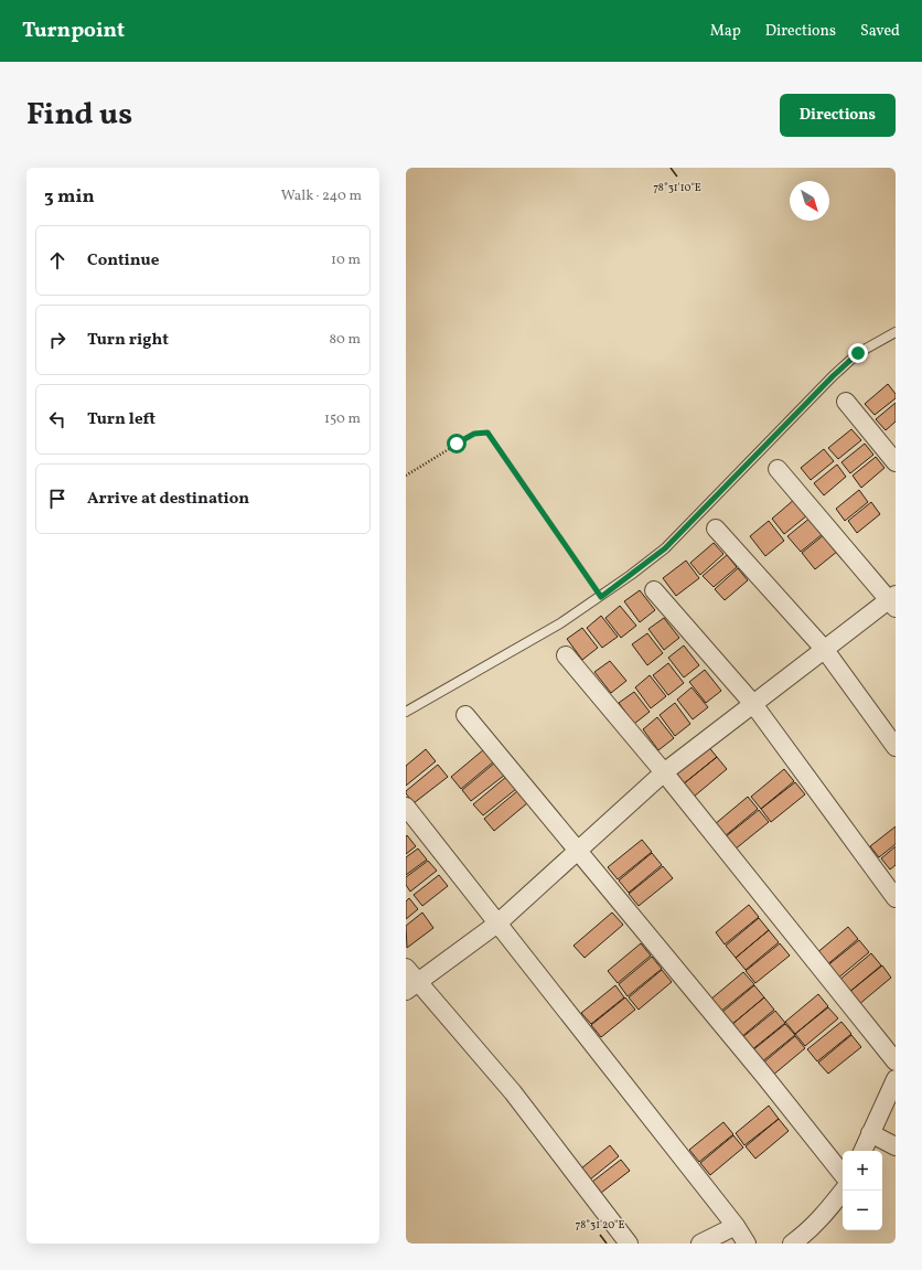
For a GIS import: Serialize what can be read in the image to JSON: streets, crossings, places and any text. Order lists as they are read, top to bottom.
{
  "north": "bottom right",
  "page": {
    "header": "Turnpoint",
    "nav": ["Map", "Directions", "Saved"],
    "title": "Find us",
    "buttons": "Directions",
    "heading": ["3 min", "Walk · 240 m"],
    "list": [
      ["Continue", "10 m"],
      ["Turn right", "80 m"],
      ["Turn left", "150 m"],
      "Arrive at destination"
    ],
    "map_buttons": ["+", "−"]
  },
  "coordinates": ["78°31'10\"E", "78°31'20\"E"]
}
